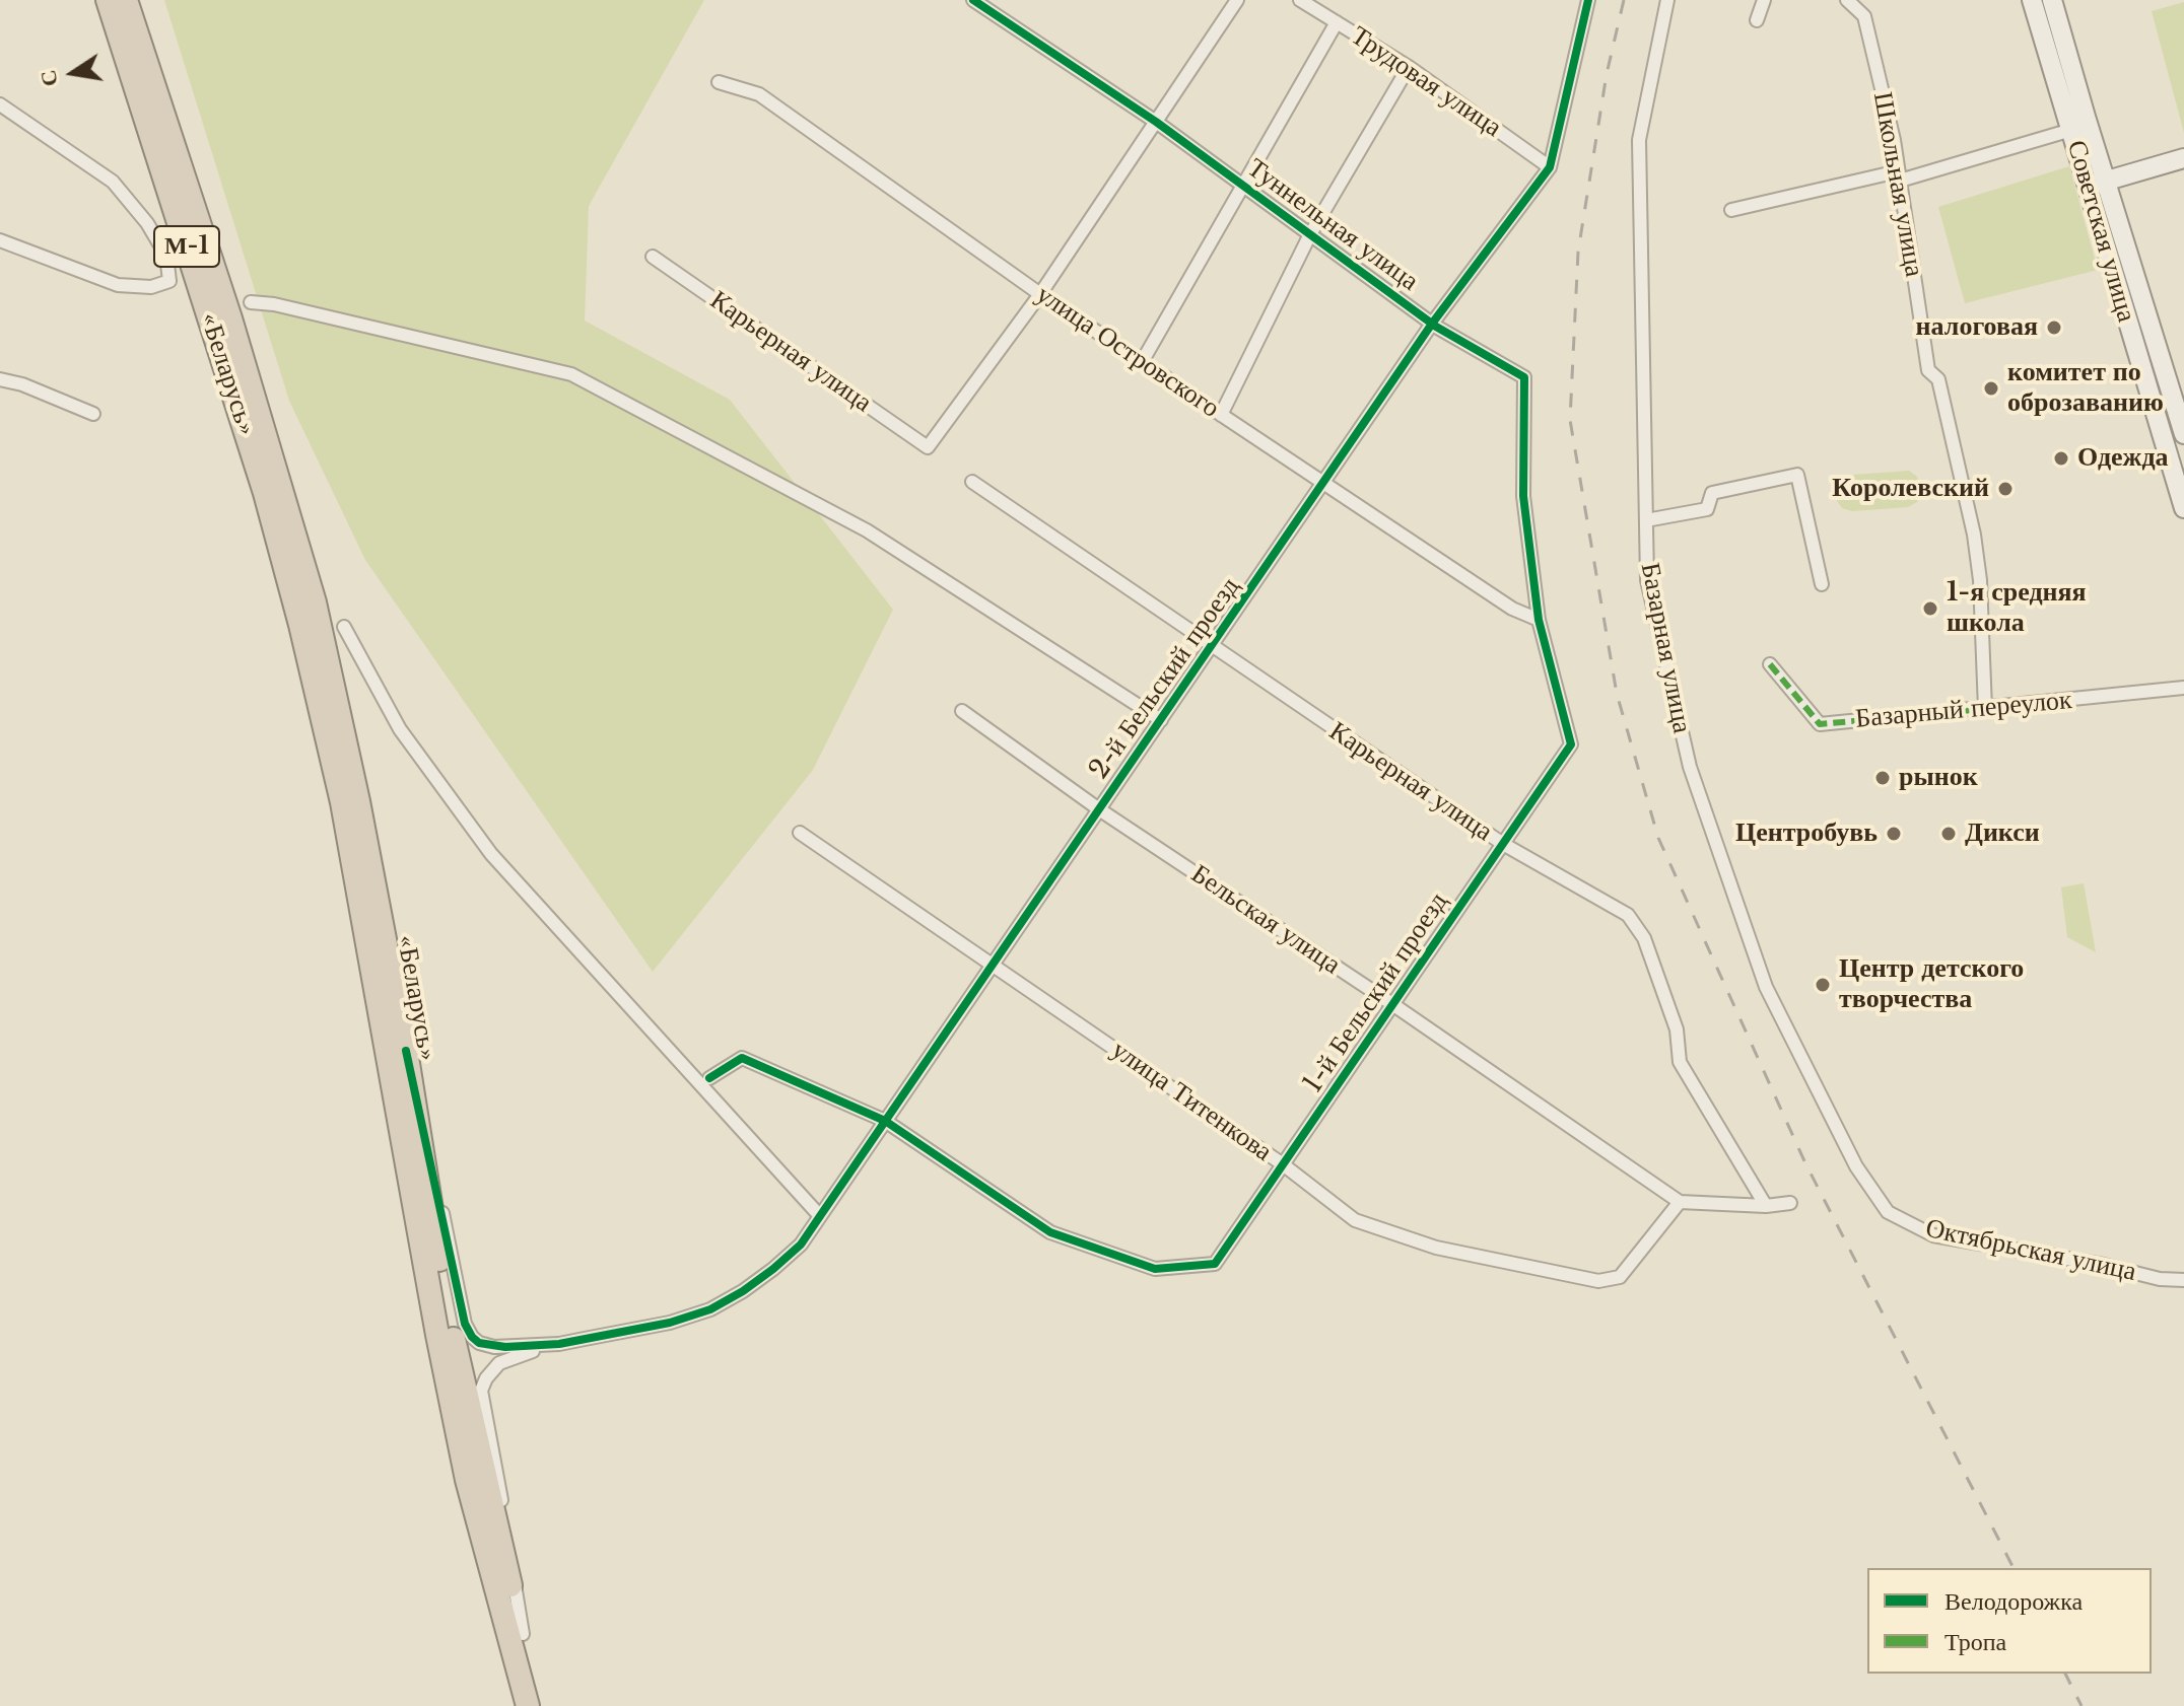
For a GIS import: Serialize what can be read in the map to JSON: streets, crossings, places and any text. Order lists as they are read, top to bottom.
{
  "streets": {
    "highway": ["М-1", "«Беларусь»"],
    "main road": ["Советская улица"],
    "street": [
      "Трудовая улица",
      "Школьная улица",
      "Туннельная улица",
      "Карьерная улица",
      "улица Островского",
      "Базарная улица",
      "2-й Бельский проезд",
      "Базарный переулок",
      "Бельская улица",
      "1-й Бельский проезд",
      "улица Титенкова",
      "Октябрьская улица"
    ]
  },
  "crossings": [
    ["Трудовая улица", "2-й Бельский проезд"],
    ["Школьная улица", "Базарный переулок"],
    ["Туннельная улица", "улица Островского"],
    ["Туннельная улица", "2-й Бельский проезд"],
    ["Туннельная улица", "1-й Бельский проезд"],
    ["Карьерная улица", "улица Островского"],
    ["Карьерная улица", "2-й Бельский проезд"],
    ["Карьерная улица", "1-й Бельский проезд"],
    ["улица Островского", "2-й Бельский проезд"],
    ["Базарная улица", "Октябрьская улица"],
    ["2-й Бельский проезд", "Бельская улица"],
    ["2-й Бельский проезд", "1-й Бельский проезд"],
    ["2-й Бельский проезд", "улица Титенкова"],
    ["Бельская улица", "1-й Бельский проезд"],
    ["Бельская улица", "улица Титенкова"],
    ["1-й Бельский проезд", "улица Титенкова"]
  ],
  "places": [
    "налоговая",
    "комитет по оброзаванию",
    "Одежда",
    "Королевский",
    "1-я средняя школа",
    "рынок",
    "Центробувь",
    "Дикси",
    "Центр детского творчества"
  ],
  "legend": ["Велодорожка", "Тропа"],
  "north": "left"
}
